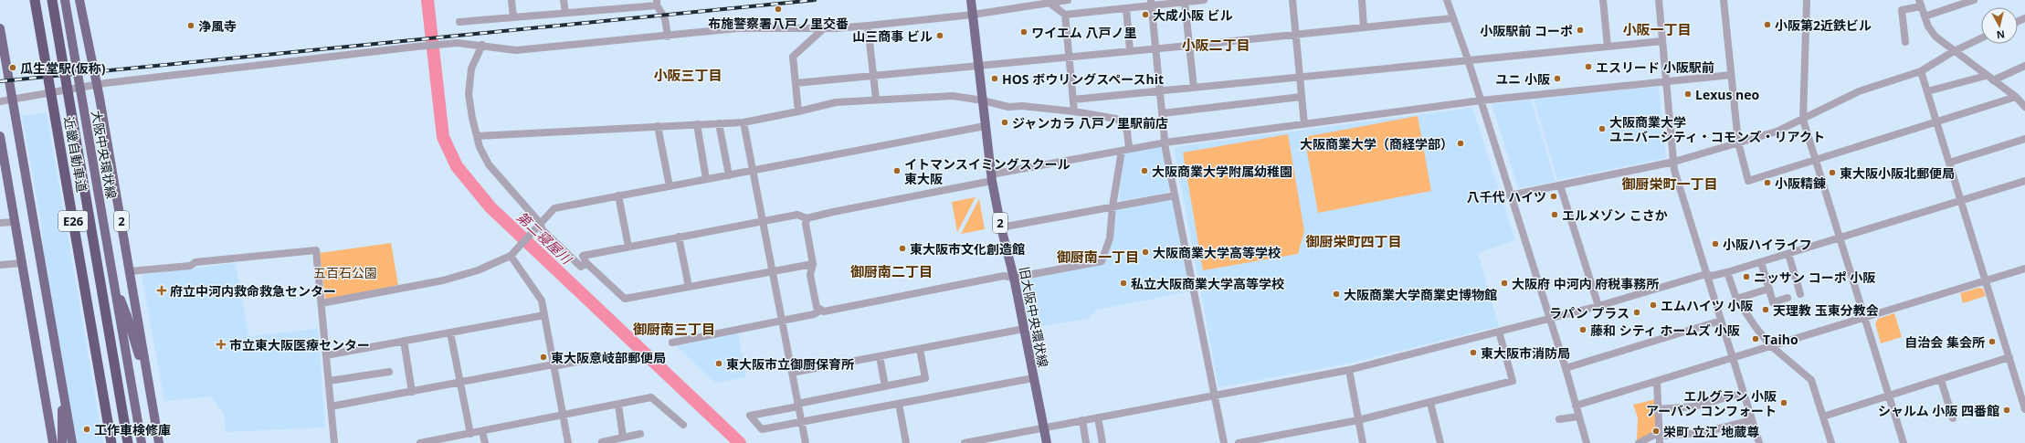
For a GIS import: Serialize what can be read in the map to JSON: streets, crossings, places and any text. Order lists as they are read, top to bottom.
{
  "streets": {
    "highway": ["近畿自動車道", "E26"],
    "main road": ["大阪中央環状線", "2", "旧大阪中央環状線"]
  },
  "districts": [
    "小阪一丁目",
    "小阪二丁目",
    "小阪三丁目",
    "御厨栄町一丁目",
    "御厨栄町四丁目",
    "御厨南一丁目",
    "御厨南二丁目",
    "御厨南三丁目"
  ],
  "water": ["第二寝屋川"],
  "parks": ["五百石公園"],
  "places": {
    "other": [
      "布施警察署八戸ノ里交番",
      "大成小阪 ビル",
      "小阪第2近鉄ビル",
      "浄風寺",
      "小阪駅前 コーポ",
      "ワイエム 八戸ノ里",
      "山三商事 ビル",
      "エスリード 小阪駅前",
      "瓜生堂駅(仮称)",
      "HOS ボウリングスペースhit",
      "ユニ 小阪",
      "Lexus neo",
      "ジャンカラ 八戸ノ里駅前店",
      "大阪商業大学 ユニバーシティ・コモンズ・リアクト",
      "大阪商業大学（商経学部）",
      "イトマンスイミングスクール 東大阪",
      "大阪商業大学附属幼稚園",
      "東大阪小阪北郵便局",
      "小阪精錬",
      "八千代 ハイツ",
      "エルメゾン こさか",
      "小阪ハイライフ",
      "東大阪市文化創造館",
      "大阪商業大学高等学校",
      "ニッサン コーポ 小阪",
      "私立大阪商業大学高等学校",
      "大阪府 中河内 府税事務所",
      "大阪商業大学商業史博物館",
      "エムハイツ 小阪",
      "天理教 玉東分教会",
      "ラパン プラス",
      "藤和 シティ ホームズ 小阪",
      "Taiho",
      "自治会 集会所",
      "東大阪市消防局",
      "東大阪意岐部郵便局",
      "東大阪市立御厨保育所",
      "エルグラン 小阪 アーバン コンフォート",
      "シャルム 小阪 四番館",
      "工作車検修庫",
      "栄町 立江 地蔵尊"
    ],
    "health": ["府立中河内救命救急センター", "市立東大阪医療センター"]
  },
  "north": "bottom"
}
